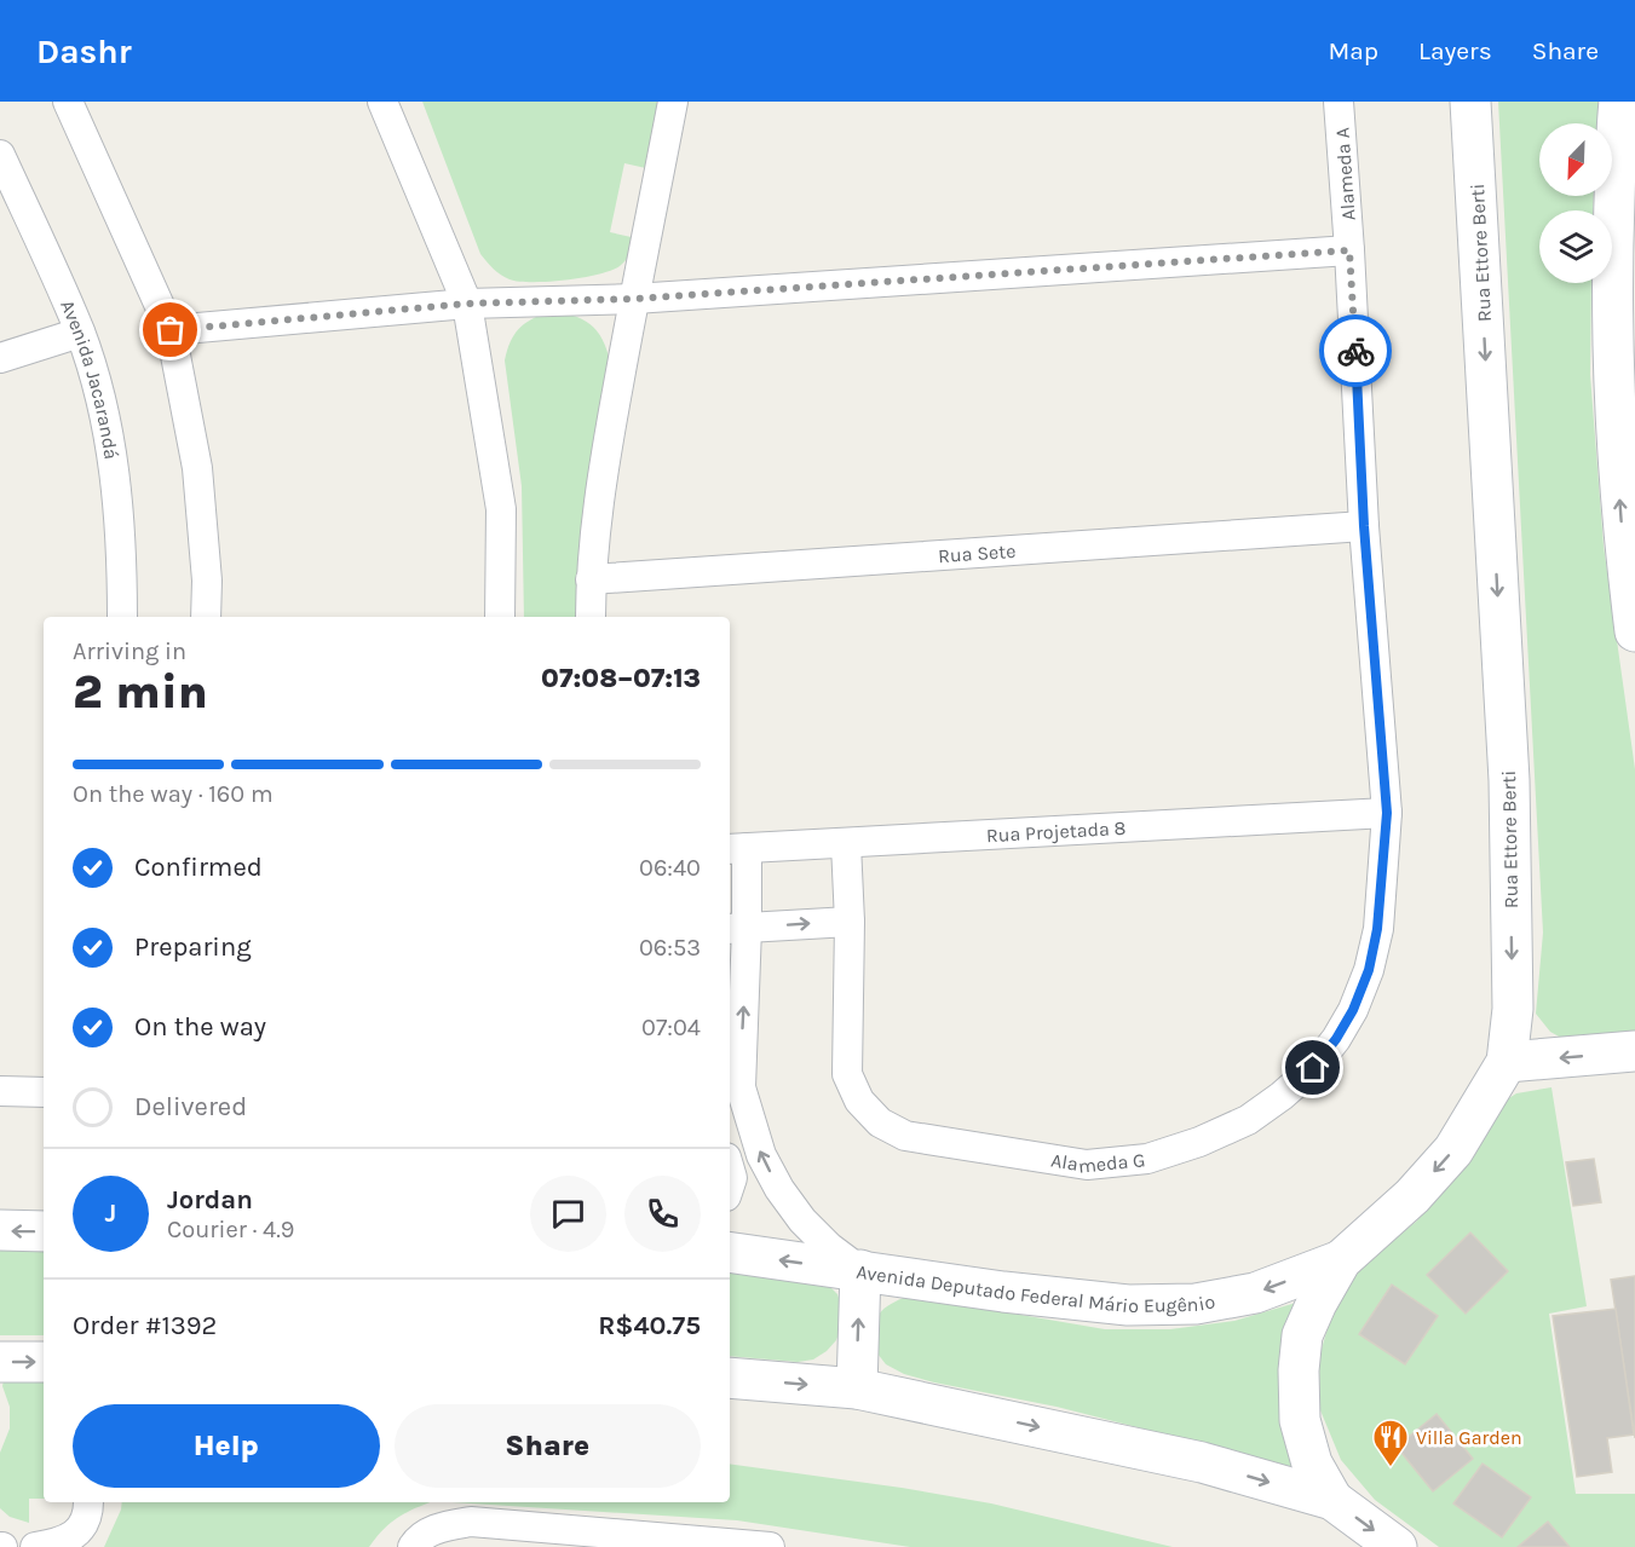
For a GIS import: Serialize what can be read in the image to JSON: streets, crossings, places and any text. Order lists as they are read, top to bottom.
{
  "streets": {
    "street": [
      "Alameda A",
      "Rua Ettore Berti",
      "Avenida Jacarandá",
      "Rua Sete",
      "Rua Projetada 8",
      "Alameda G",
      "Avenida Deputado Federal Mário Eugênio"
    ]
  },
  "crossings": [
    ["Alameda A", "Rua Sete"],
    ["Alameda A", "Rua Projetada 8"],
    ["Alameda A", "Alameda G"],
    ["Rua Ettore Berti", "Avenida Deputado Federal Mário Eugênio"],
    ["Rua Projetada 8", "Alameda G"]
  ],
  "places": {
    "restaurant": ["Villa Garden"]
  },
  "north": "bottom left",
  "page": {
    "header": "Dashr",
    "nav": ["Map", "Layers", "Share"],
    "heading": ["2 min", "Arriving in", "07:08–07:13"],
    "panel": [
      "Jordan",
      "Courier · 4.9",
      "Order #1392",
      "R$40.75"
    ],
    "bar": "On the way · 160 m",
    "list": [
      ["Confirmed", "06:40"],
      ["Preparing", "06:53"],
      ["On the way", "07:04"],
      "Delivered"
    ],
    "round": "J",
    "buttons": ["Help", "Share"]
  }
}
